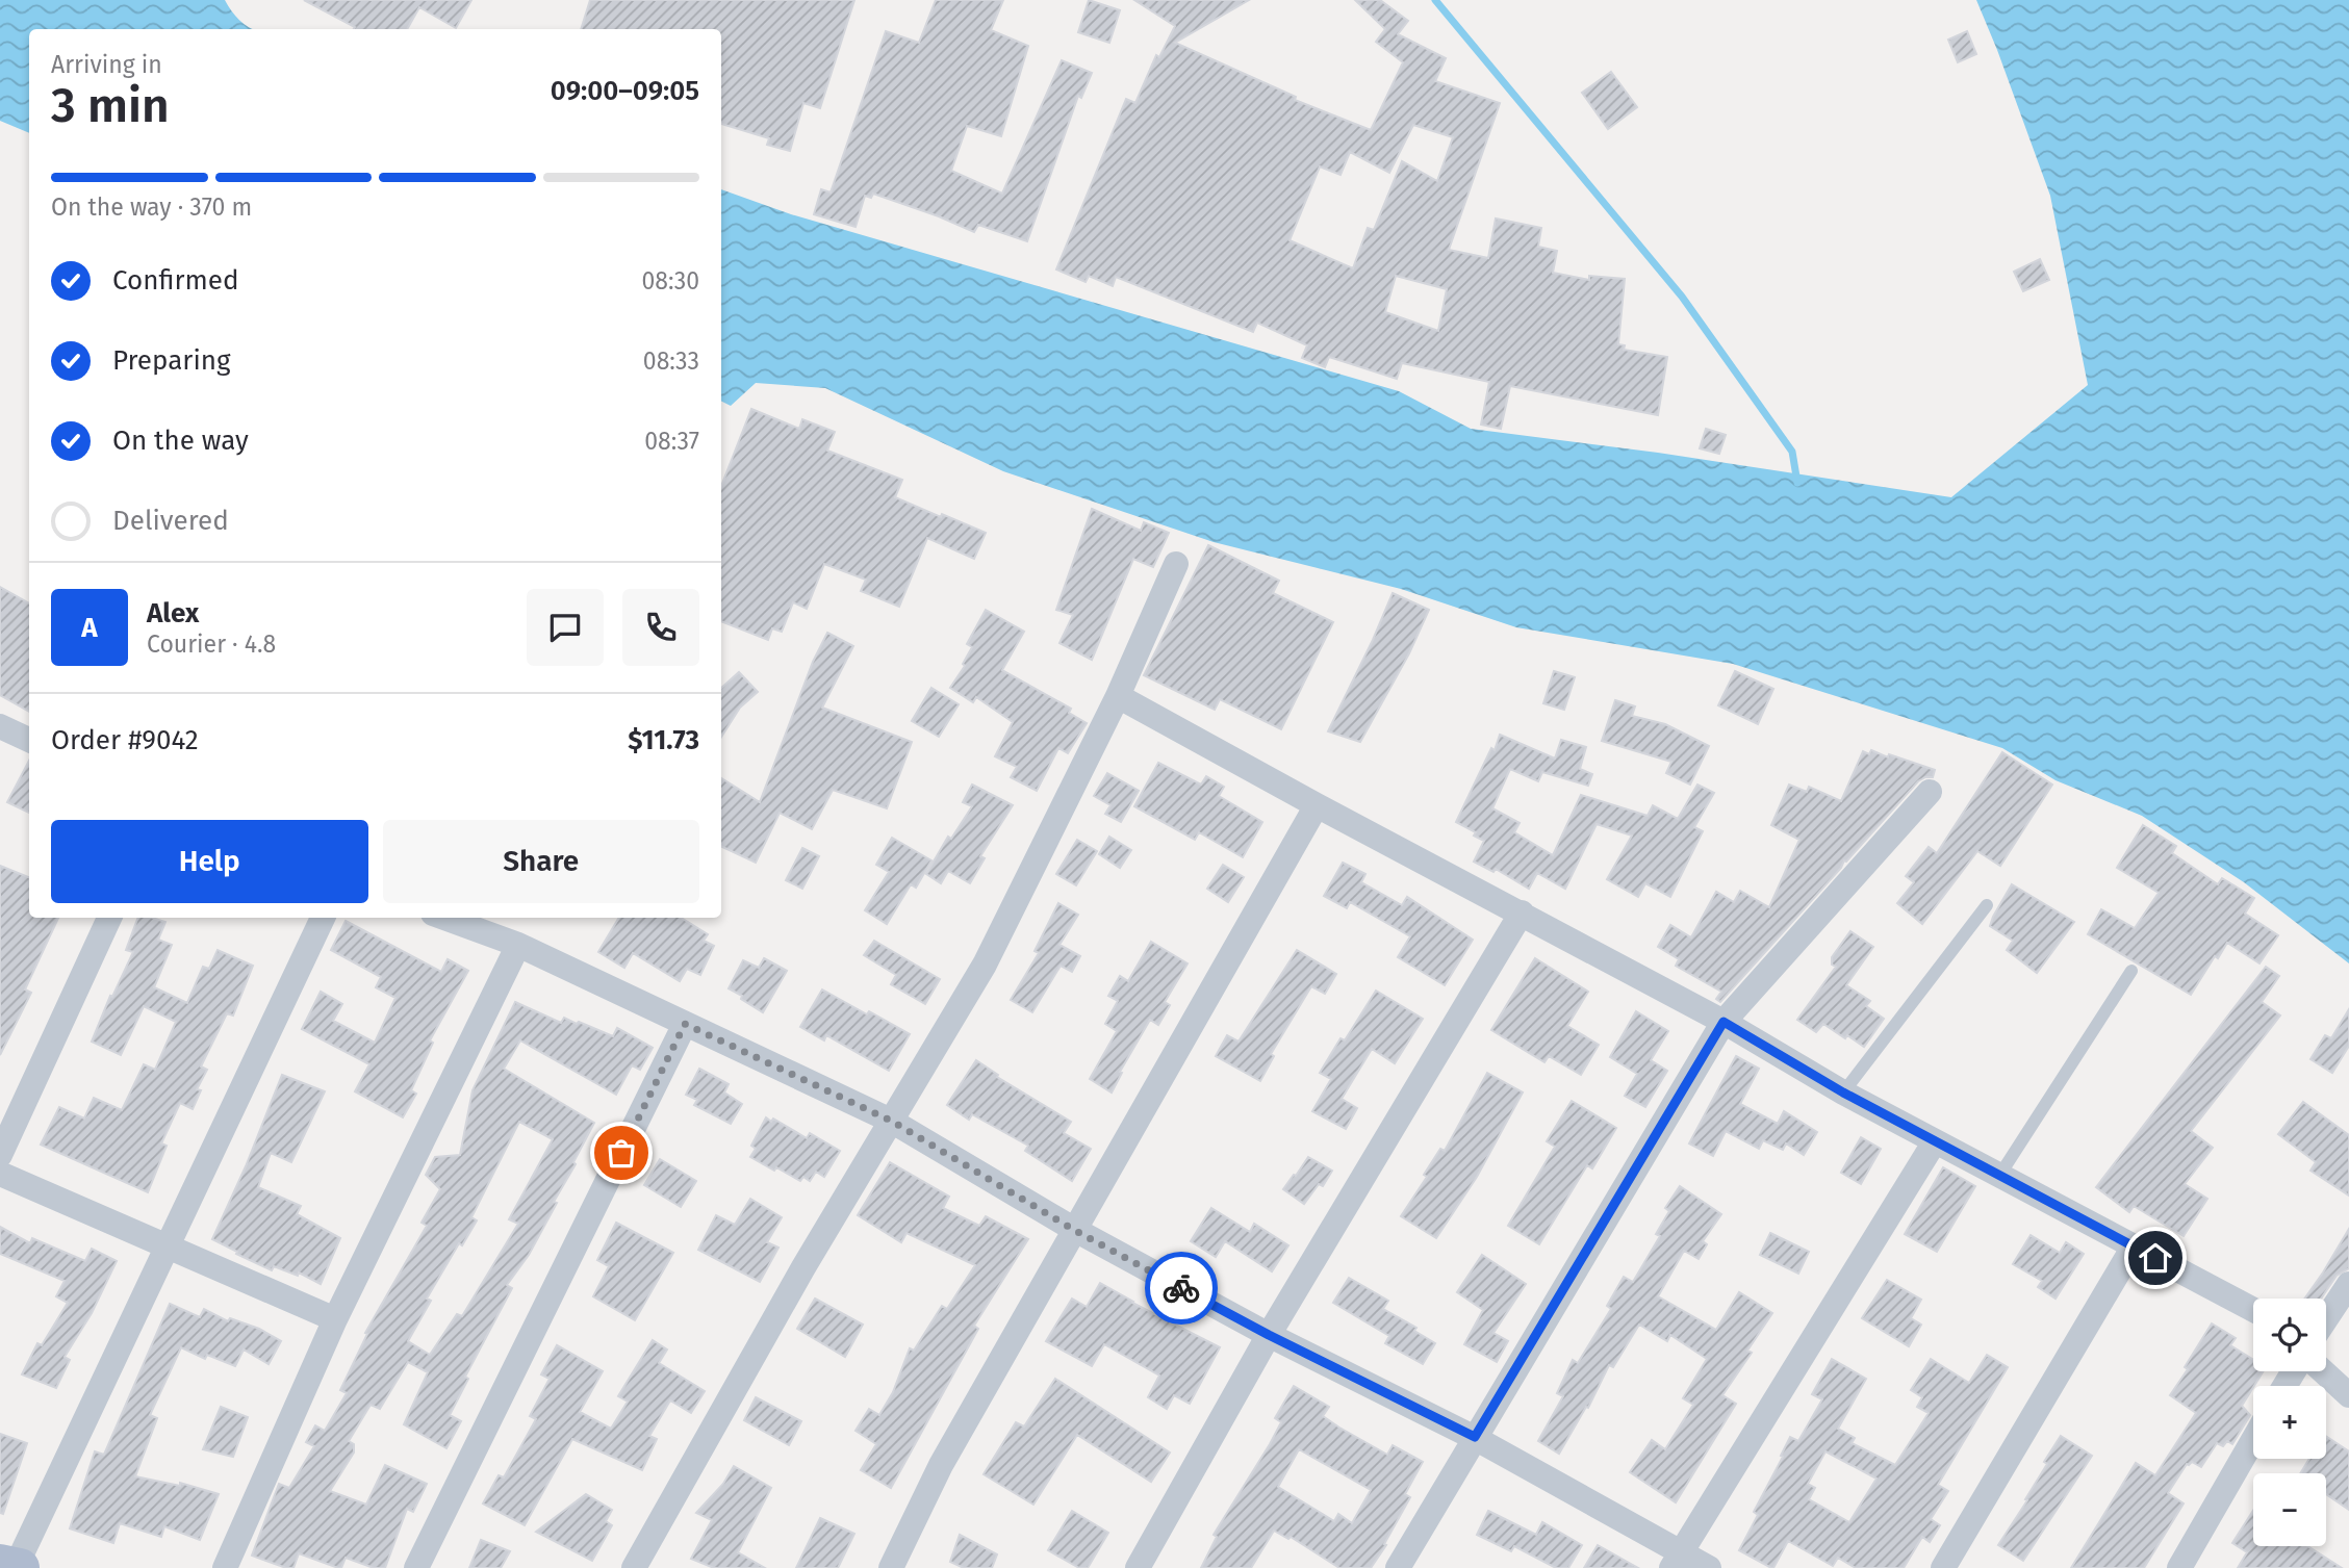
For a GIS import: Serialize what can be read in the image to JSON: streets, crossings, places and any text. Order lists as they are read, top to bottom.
{
  "page": {
    "heading": ["3 min", "Arriving in", "09:00–09:05"],
    "panel": [
      "Alex",
      "Courier · 4.8",
      "Order #9042",
      "$11.73"
    ],
    "bar": "On the way · 370 m",
    "list": [
      ["Confirmed", "08:30"],
      ["Preparing", "08:33"],
      ["On the way", "08:37"],
      "Delivered"
    ],
    "round": "A",
    "buttons": ["Help", "Share"],
    "map_buttons": ["+", "−"]
  }
}
